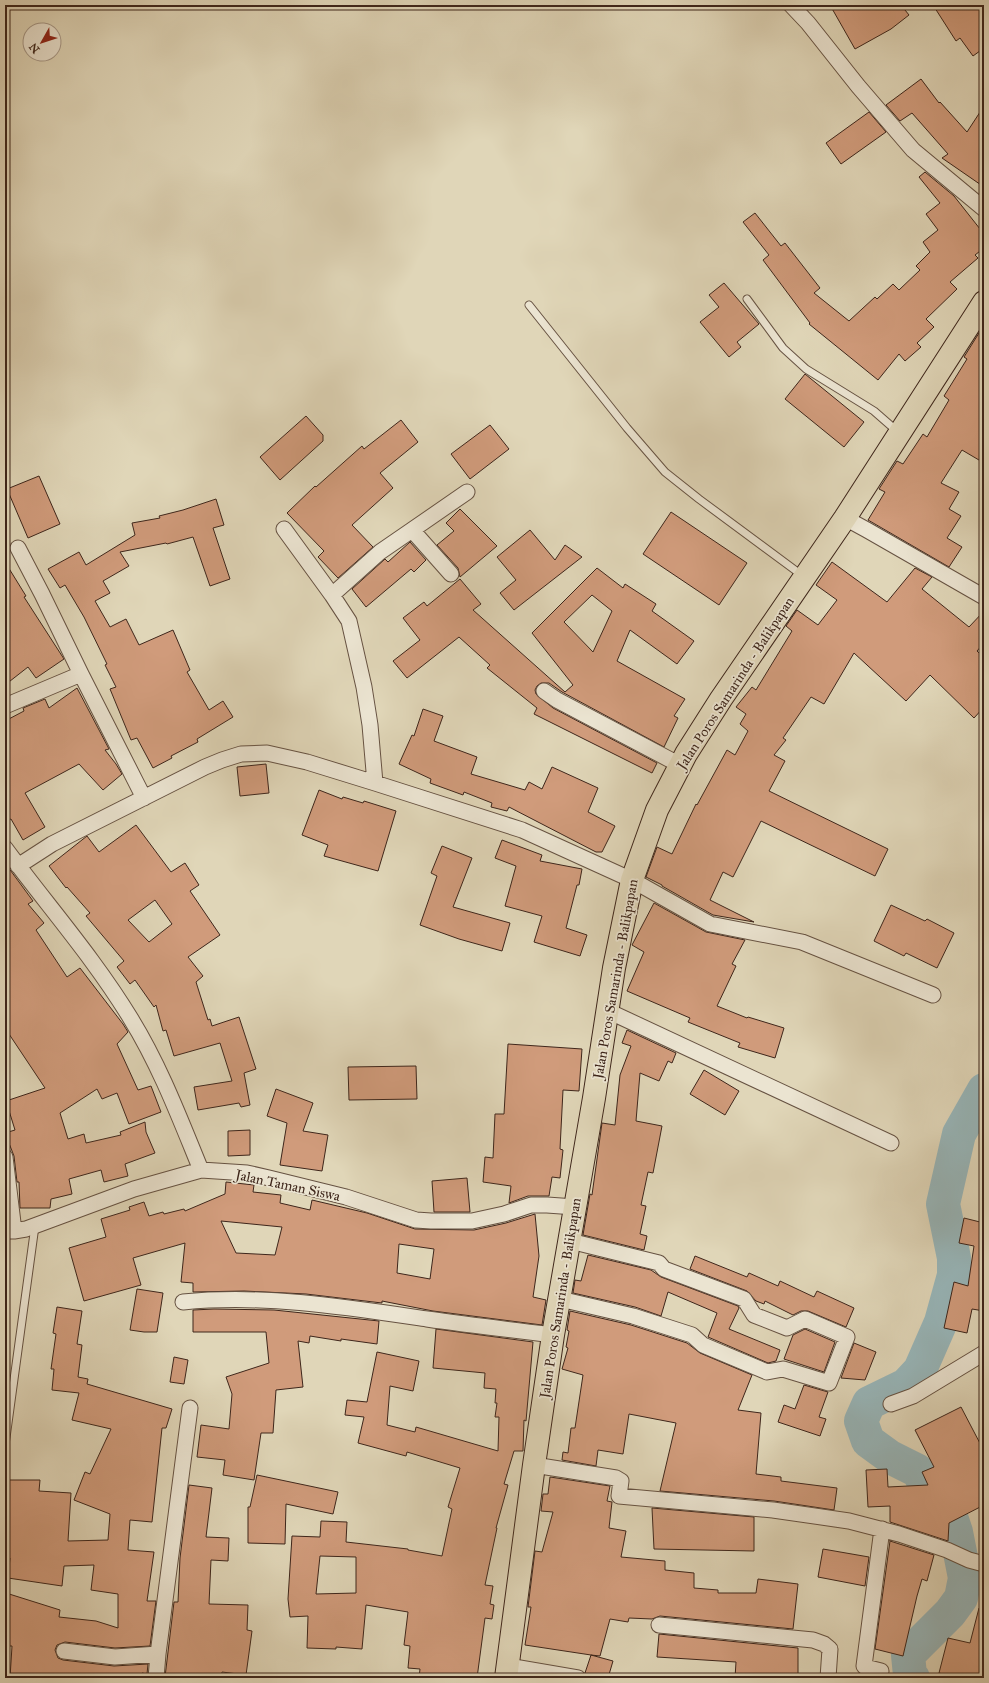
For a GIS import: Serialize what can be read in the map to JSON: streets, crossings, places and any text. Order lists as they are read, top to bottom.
{
  "streets": {
    "highway": ["Jalan Poros Samarinda - Balikpapan"],
    "street": ["Jalan Taman Siswa"]
  },
  "crossings": [
    ["Jalan Poros Samarinda - Balikpapan", "Jalan Taman Siswa"]
  ],
  "north": "bottom left"
}
